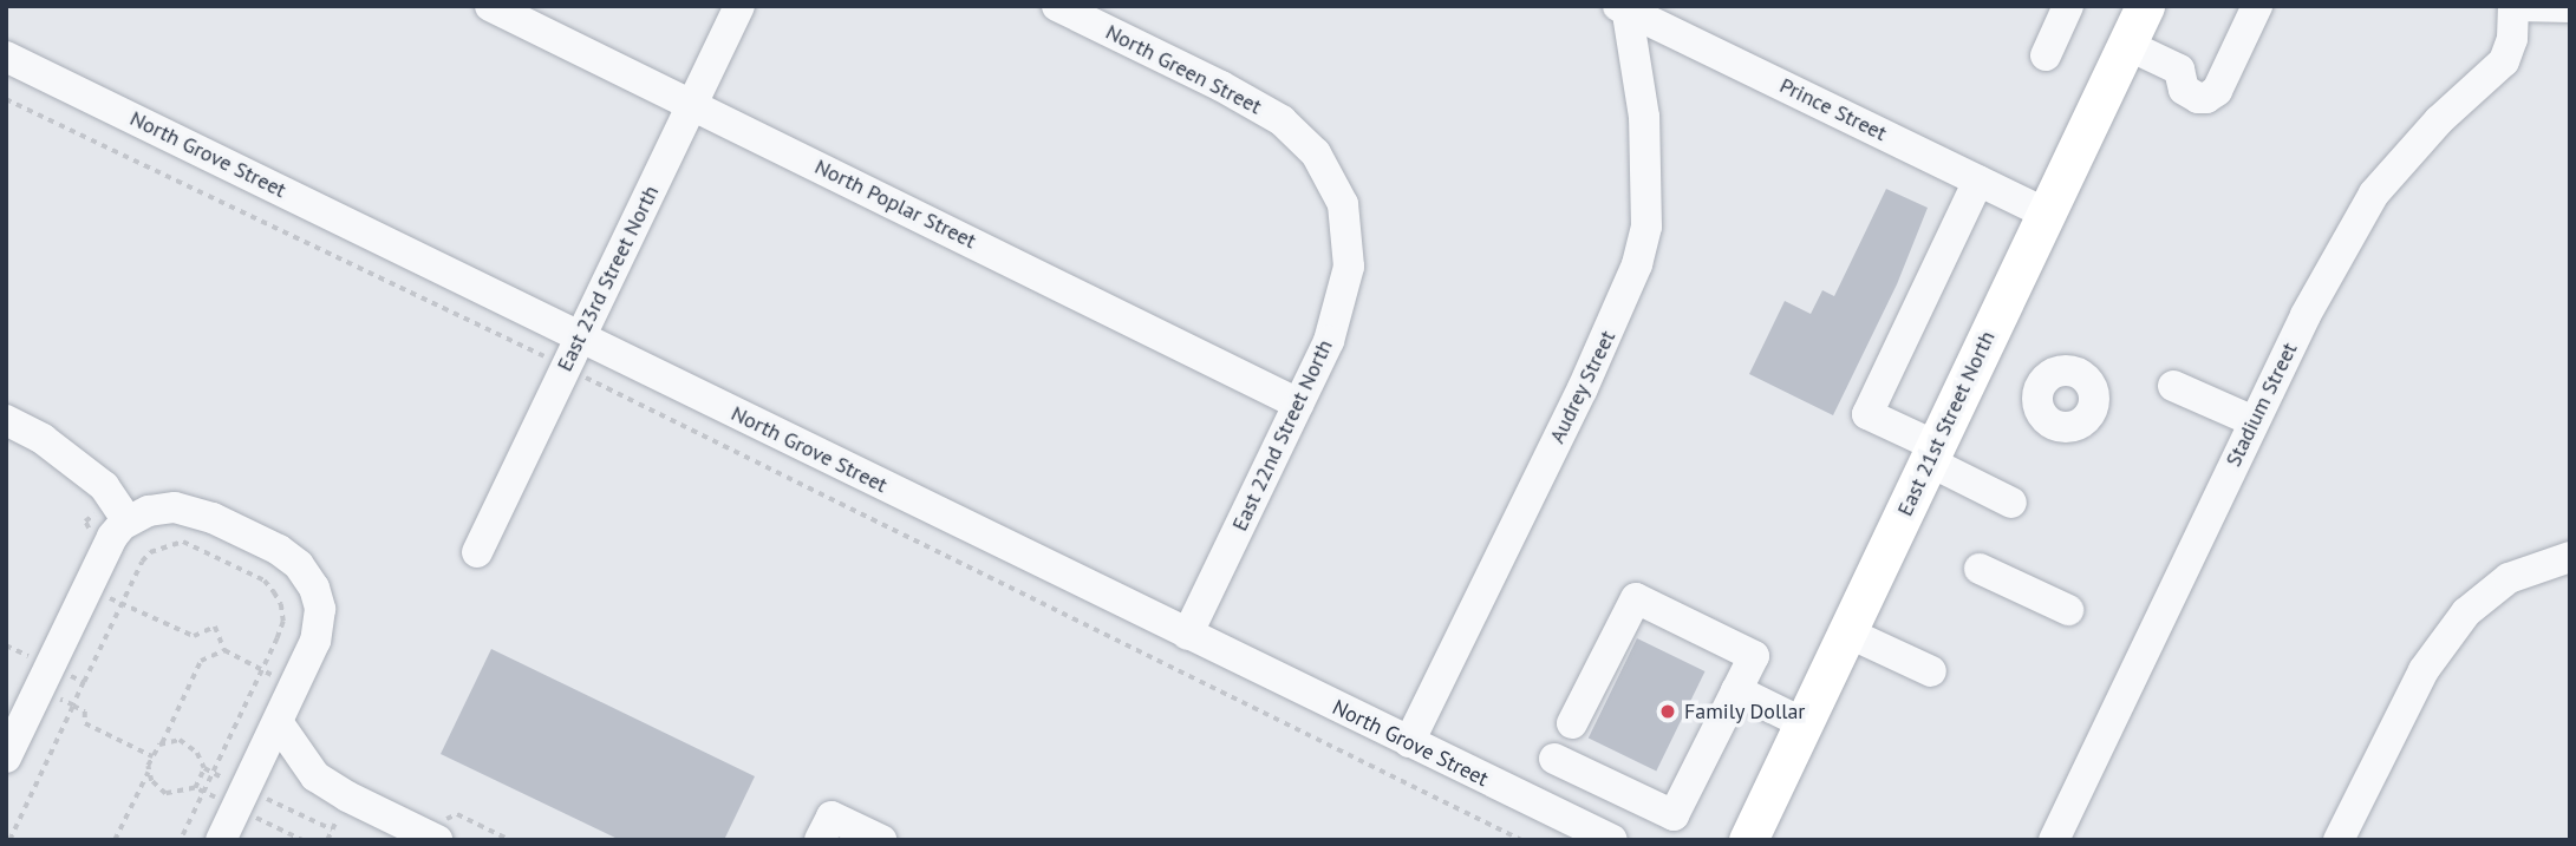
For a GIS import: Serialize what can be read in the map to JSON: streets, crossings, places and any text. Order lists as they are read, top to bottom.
{
  "streets": {
    "main road": ["East 21st Street North"],
    "street": [
      "North Green Street",
      "Prince Street",
      "North Grove Street",
      "North Poplar Street",
      "East 23rd Street North",
      "Audrey Street",
      "Stadium Street",
      "East 22nd Street North"
    ]
  },
  "crossings": [
    ["North Green Street", "East 22nd Street North"],
    ["Prince Street", "Audrey Street"],
    ["Prince Street", "East 21st Street North"],
    ["North Grove Street", "East 23rd Street North"],
    ["North Grove Street", "Audrey Street"],
    ["North Grove Street", "East 22nd Street North"],
    ["North Poplar Street", "East 23rd Street North"],
    ["North Poplar Street", "East 22nd Street North"]
  ],
  "places": ["Family Dollar"]
}
